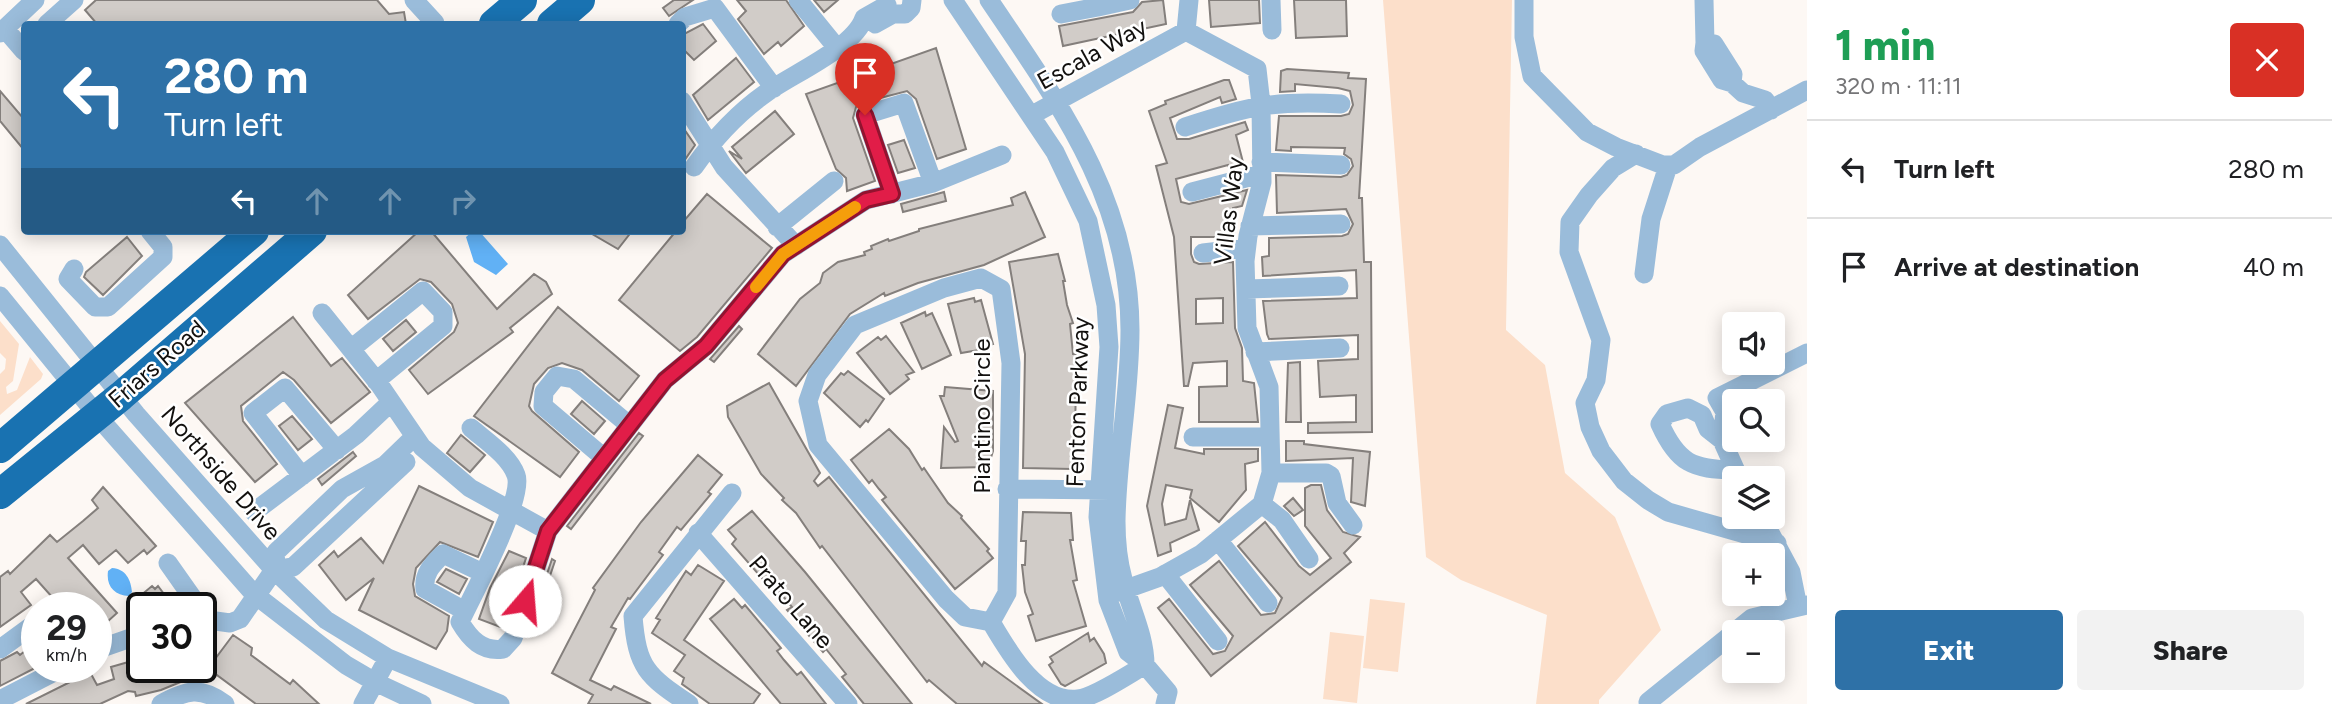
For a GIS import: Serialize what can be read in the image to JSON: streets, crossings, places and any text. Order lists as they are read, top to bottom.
{
  "streets": {
    "highway": ["Friars Road"],
    "street": [
      "Escala Way",
      "Villas Way",
      "Fenton Parkway",
      "Piantino Circle",
      "Northside Drive",
      "Prato Lane"
    ]
  },
  "crossings": [
    ["Escala Way", "Villas Way"],
    ["Escala Way", "Fenton Parkway"],
    ["Friars Road", "Northside Drive"]
  ],
  "page": {
    "heading": ["1 min", "320 m · 11:11"],
    "turn": ["280 m", "Turn left"],
    "list": [
      {
        "name": "Turn left",
        "value": "280 m"
      },
      {
        "name": "Arrive at destination",
        "value": "40 m"
      }
    ],
    "map_buttons": ["+", "−"],
    "speed": "29 km/h",
    "limit": "30",
    "buttons": ["Exit", "Share"]
  }
}
